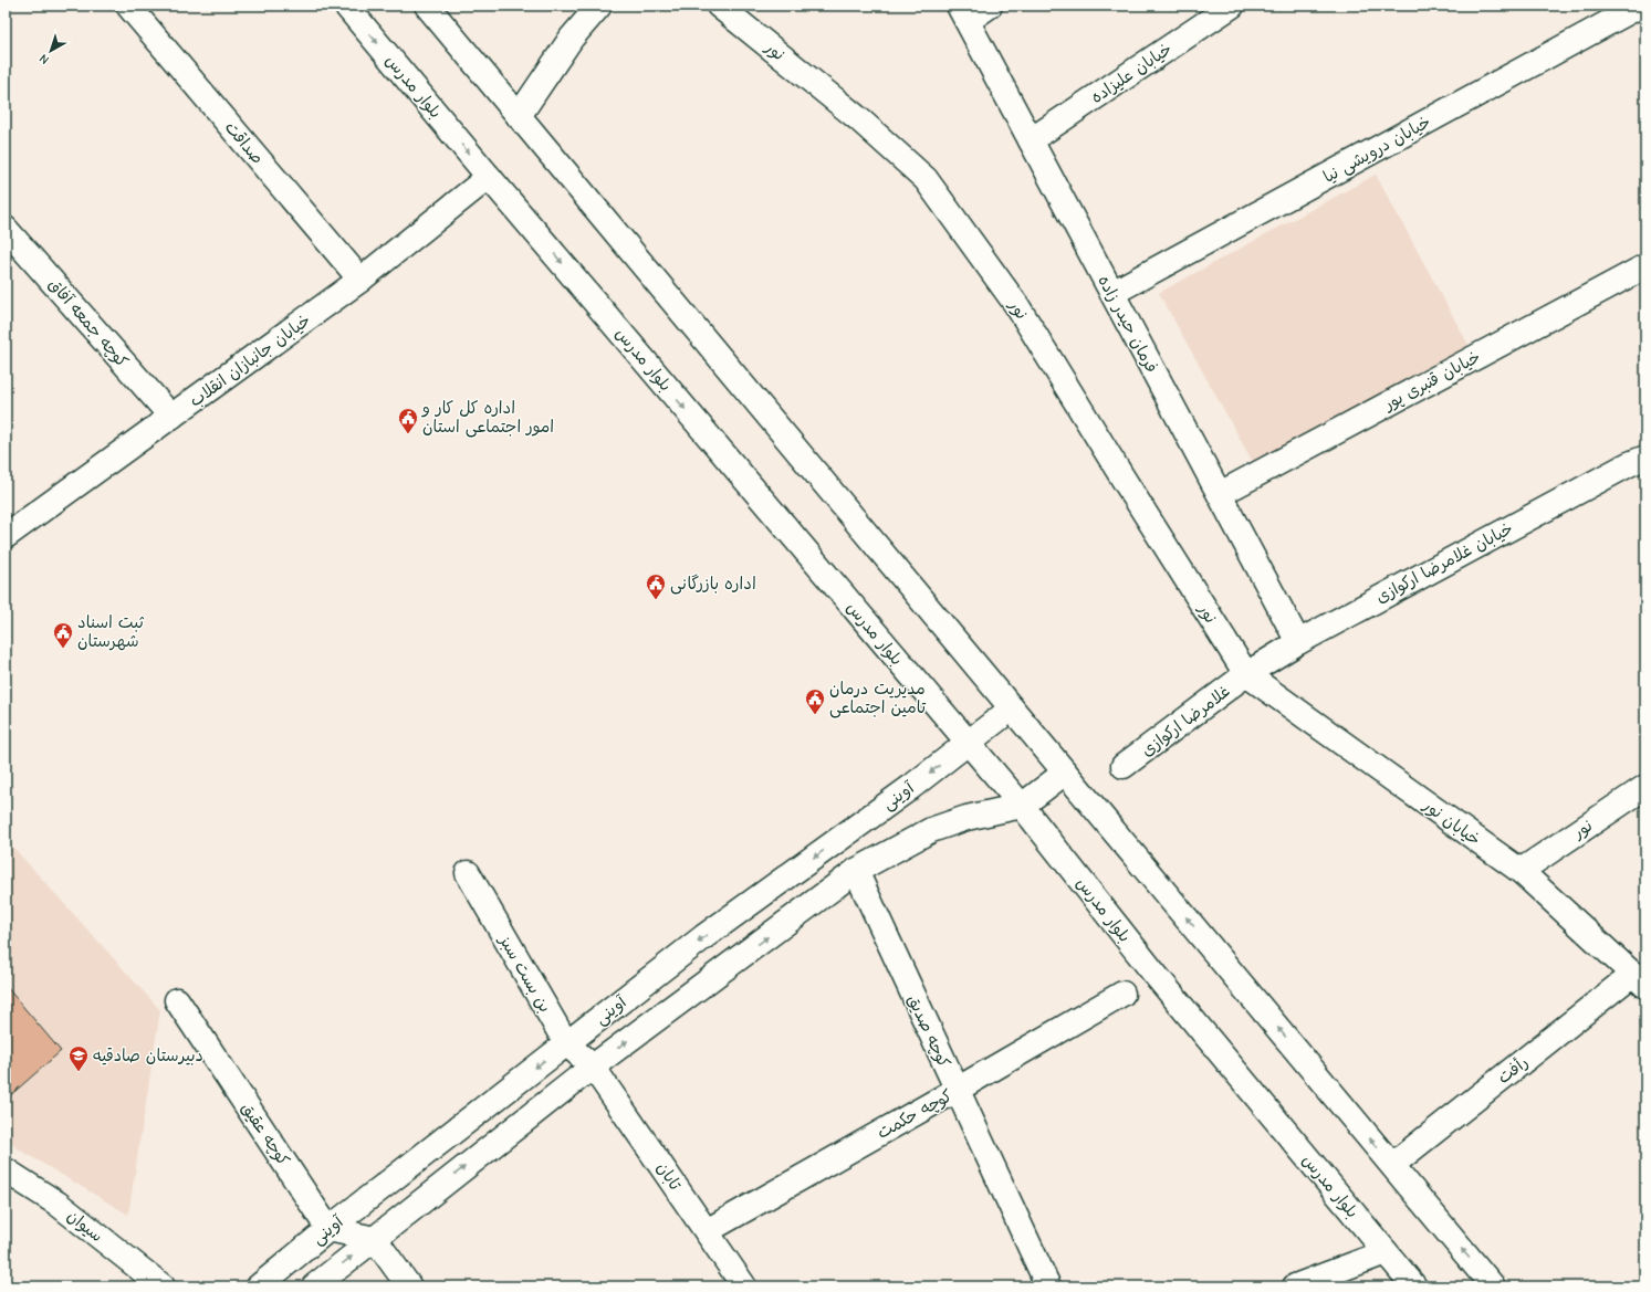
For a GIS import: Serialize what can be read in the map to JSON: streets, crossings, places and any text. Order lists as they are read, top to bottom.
{
  "streets": {
    "street": [
      "نور",
      "خیابان علیزاده",
      "بلوار مدرس",
      "صداقت",
      "خیابان درویشی نیا",
      "کوچه جمعه آفاق",
      "فرمان حیدر زاده",
      "خیابان جانبازان انقلاب",
      "خیابان قنبری پور",
      "خیابان غلامرضا ارکوازی",
      "غلامرضا ارکوازی",
      "آوینی",
      "خیابان نور",
      "بن بست سبز",
      "کوچه صدیق",
      "رأفت",
      "کوچه حکمت",
      "کوچه عقیق",
      "تابان",
      "سیوان"
    ]
  },
  "crossings": [
    ["نور", "خیابان غلامرضا ارکوازی"],
    ["نور", "غلامرضا ارکوازی"],
    ["نور", "خیابان نور"],
    ["خیابان علیزاده", "فرمان حیدر زاده"],
    ["بلوار مدرس", "خیابان جانبازان انقلاب"],
    ["بلوار مدرس", "آوینی"],
    ["صداقت", "خیابان جانبازان انقلاب"],
    ["خیابان درویشی نیا", "فرمان حیدر زاده"],
    ["کوچه جمعه آفاق", "خیابان جانبازان انقلاب"],
    ["فرمان حیدر زاده", "خیابان قنبری پور"],
    ["فرمان حیدر زاده", "خیابان غلامرضا ارکوازی"],
    ["خیابان غلامرضا ارکوازی", "غلامرضا ارکوازی"],
    ["خیابان غلامرضا ارکوازی", "خیابان نور"],
    ["غلامرضا ارکوازی", "خیابان نور"],
    ["آوینی", "بن بست سبز"],
    ["آوینی", "کوچه صدیق"],
    ["آوینی", "کوچه عقیق"],
    ["آوینی", "تابان"],
    ["خیابان نور", "رأفت"],
    ["بن بست سبز", "تابان"],
    ["کوچه صدیق", "کوچه حکمت"],
    ["کوچه حکمت", "تابان"]
  ],
  "places": {
    "public building": [
      "اداره کل کار و امور اجتماعی استان",
      "اداره بازرگانی",
      "ثبت اسناد شهرستان",
      "مدیریت درمان تامین اجتماعی"
    ],
    "school or university": ["دبیرستان صادقیه"]
  },
  "north": "bottom left"
}
